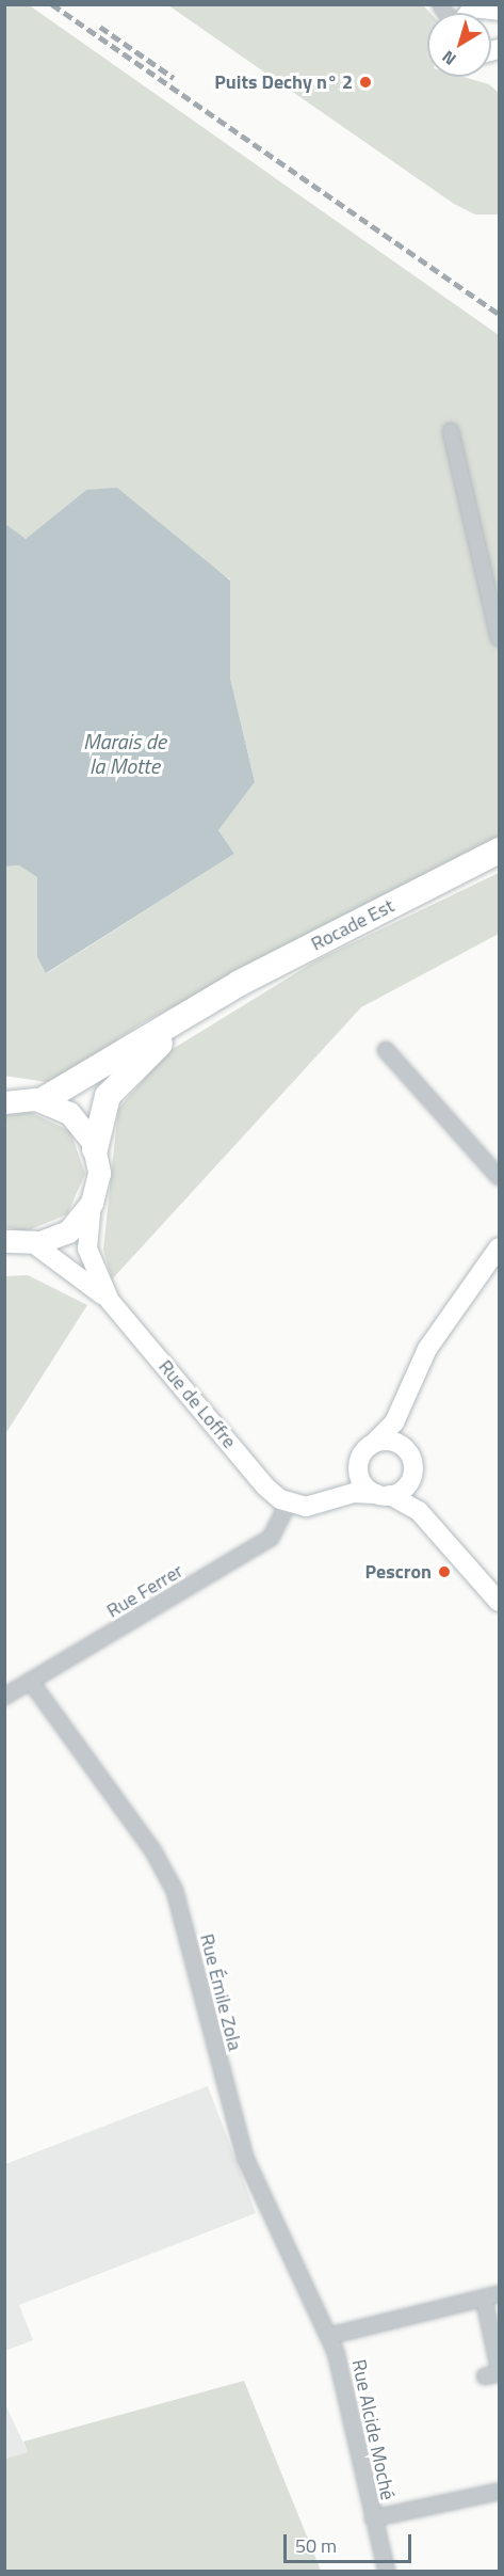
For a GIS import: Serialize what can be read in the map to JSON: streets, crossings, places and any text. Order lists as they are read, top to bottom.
{
  "streets": {
    "highway": ["Rocade Est"],
    "street": [
      "Rue de Loffre",
      "Rue Ferrer",
      "Rue Émile Zola",
      "Rue Alcide Moché"
    ]
  },
  "crossings": [
    ["Rue de Loffre", "Rue Ferrer"],
    ["Rue Ferrer", "Rue Émile Zola"],
    ["Rue Émile Zola", "Rue Alcide Moché"]
  ],
  "water": ["Marais de la Motte"],
  "places": ["Puits Dechy n° 2", "Pescron"],
  "scale_bar": "50 m",
  "north": "bottom left"
}
